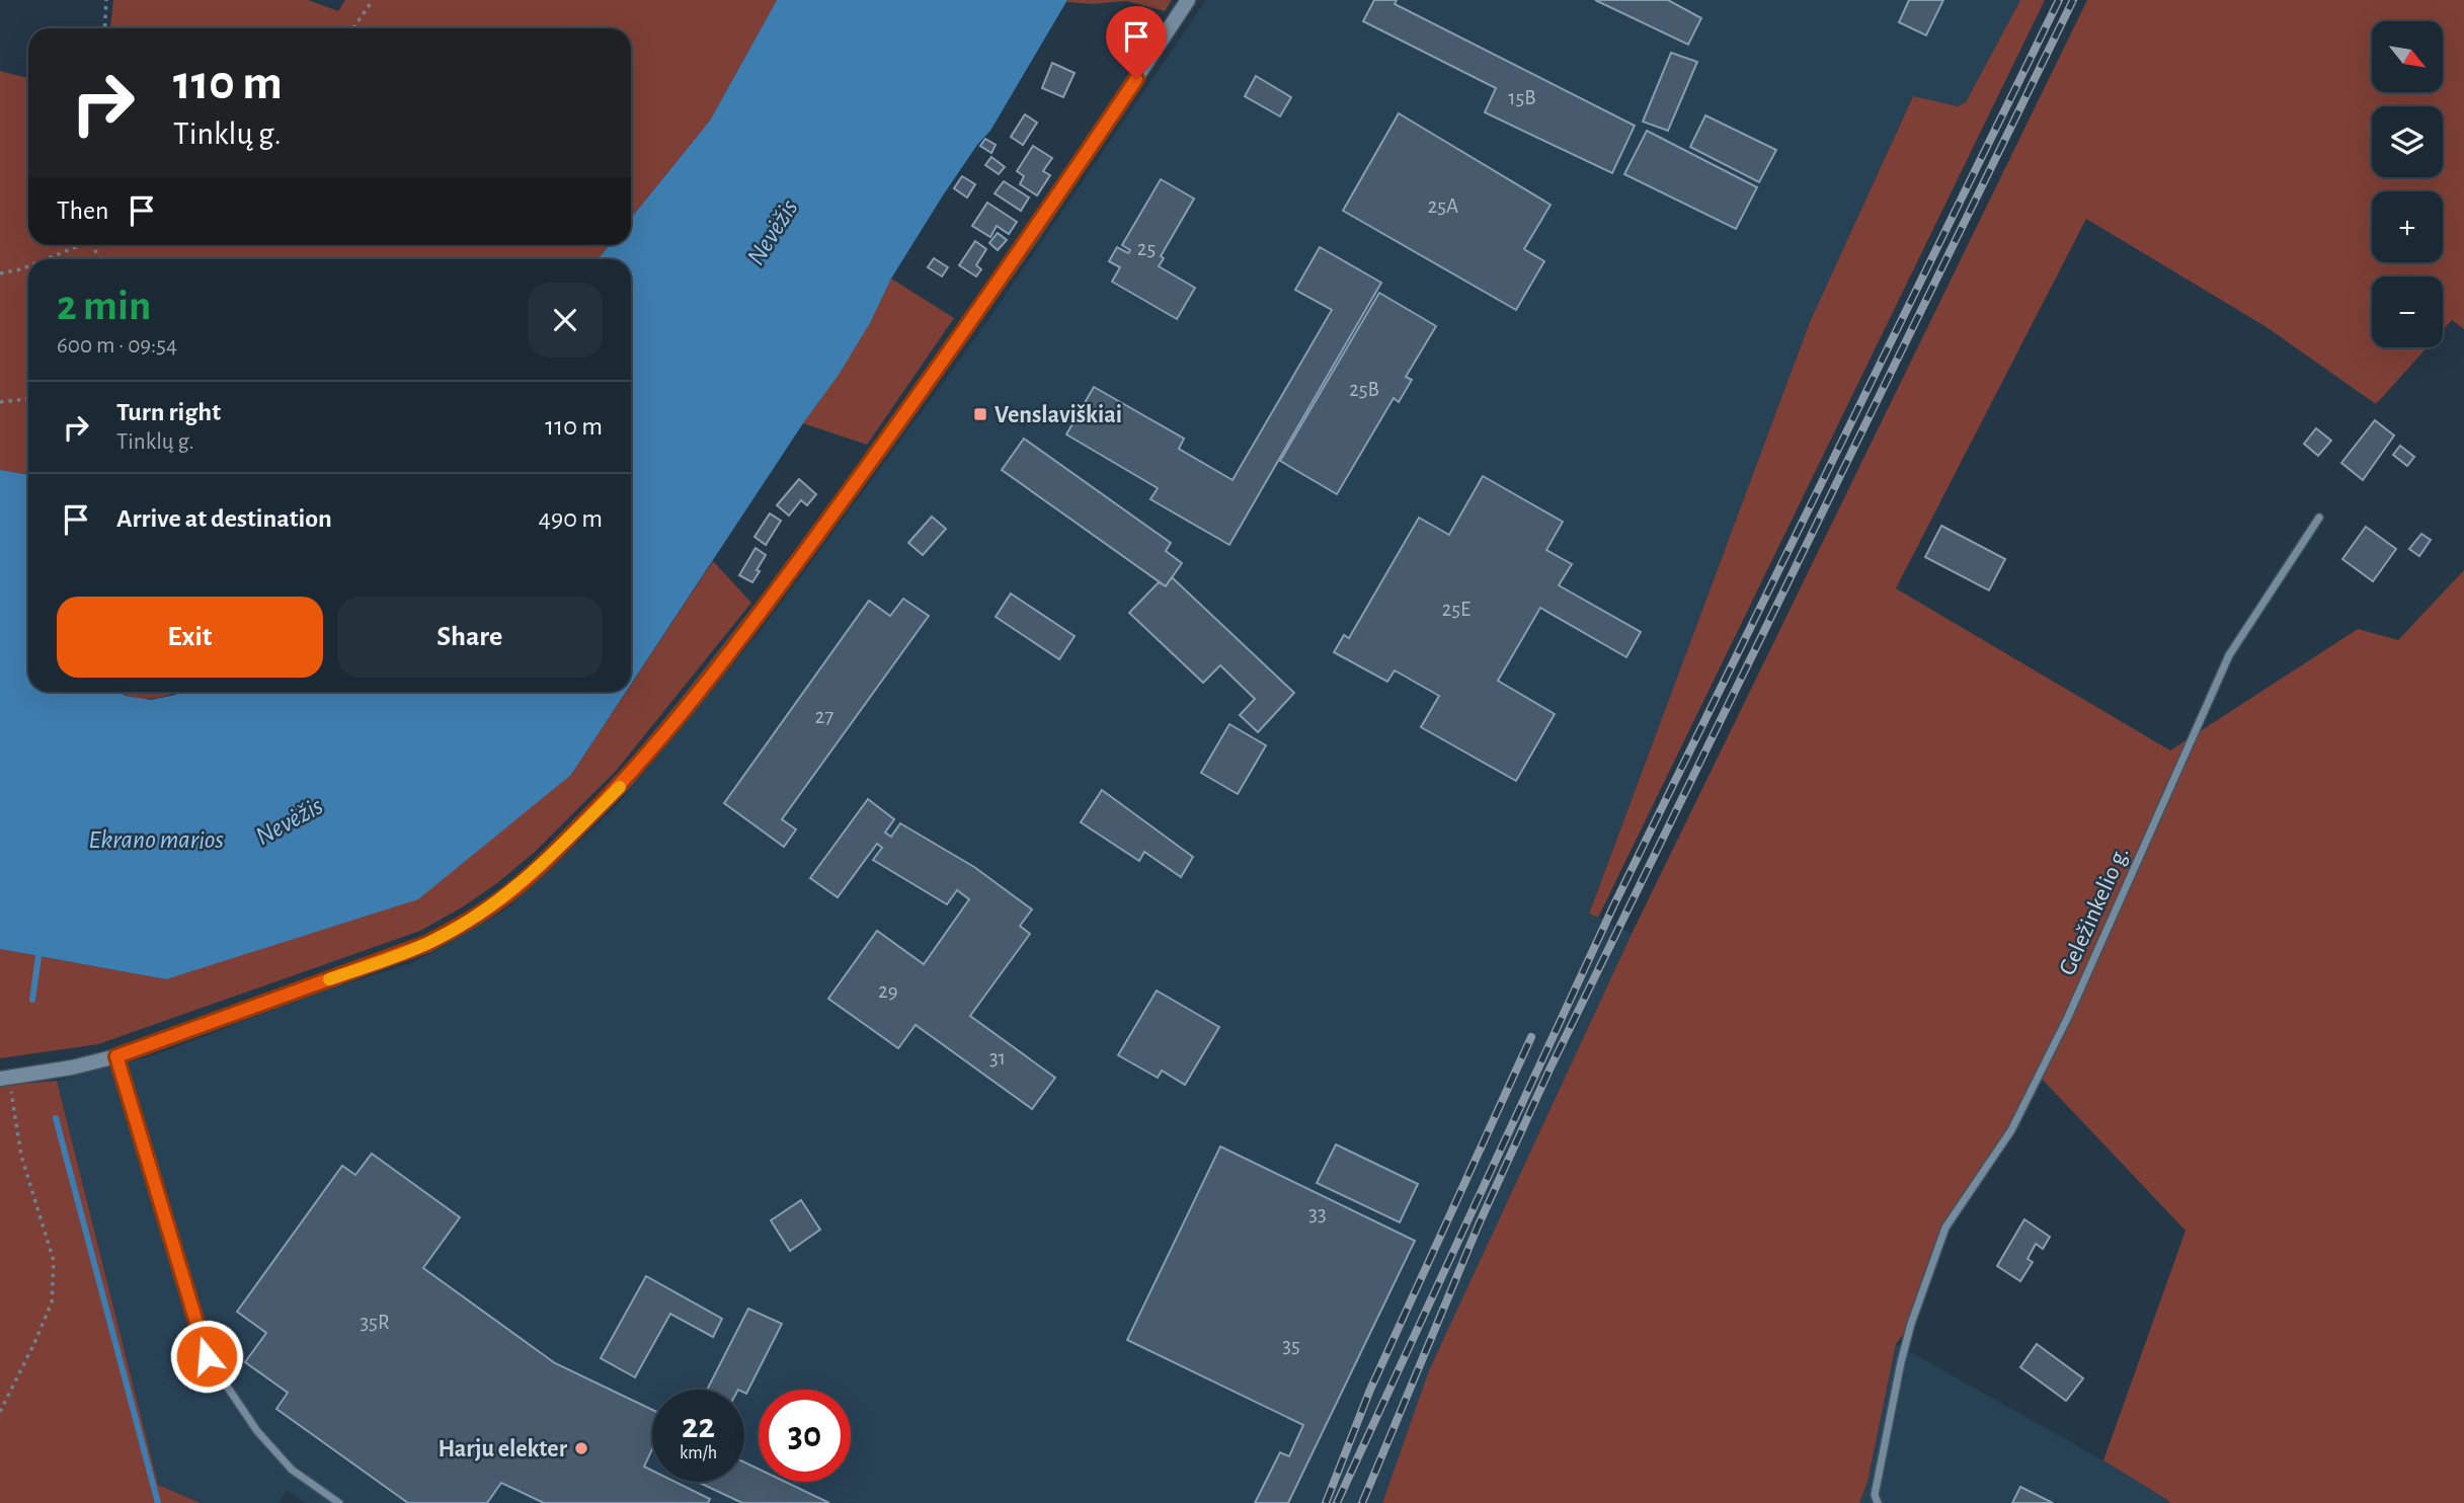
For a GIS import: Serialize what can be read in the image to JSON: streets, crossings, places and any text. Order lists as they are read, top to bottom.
{
  "streets": {
    "street": ["Geležinkelio g."]
  },
  "water": ["Nevėžis", "Ekrano marios"],
  "places": {
    "transit": ["Venslaviškiai"],
    "other": ["Harju elekter"]
  },
  "house_numbers": [
    "15B",
    "25A",
    "25",
    "25B",
    "25E",
    "27",
    "29",
    "31",
    "33",
    "35R",
    "35"
  ],
  "north": "bottom right",
  "page": {
    "map_buttons": ["+", "−"],
    "turn": ["110 m", "Tinklų g."],
    "then": "Then",
    "heading": ["2 min", "600 m · 09:54"],
    "list": [
      {
        "name": "Turn right",
        "note": "Tinklų g.",
        "value": "110 m"
      },
      {
        "name": "Arrive at destination",
        "value": "490 m"
      }
    ],
    "buttons": ["Exit", "Share"],
    "speed": "22 km/h",
    "limit": "30"
  }
}
